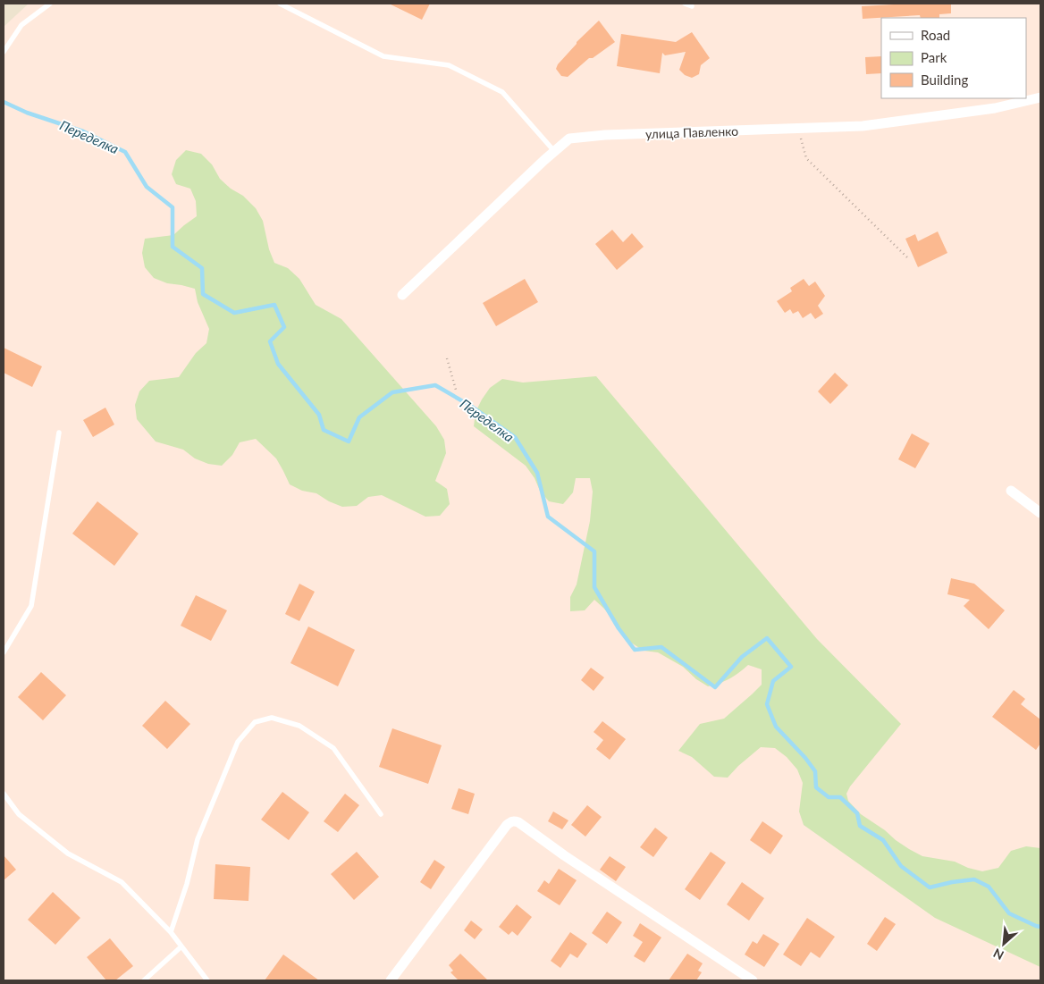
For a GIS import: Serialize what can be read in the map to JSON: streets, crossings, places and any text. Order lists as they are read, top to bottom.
{
  "streets": {
    "street": ["улица Павленко"]
  },
  "water": ["Переделка"],
  "legend": ["Road", "Park", "Building"],
  "north": "bottom left"
}
